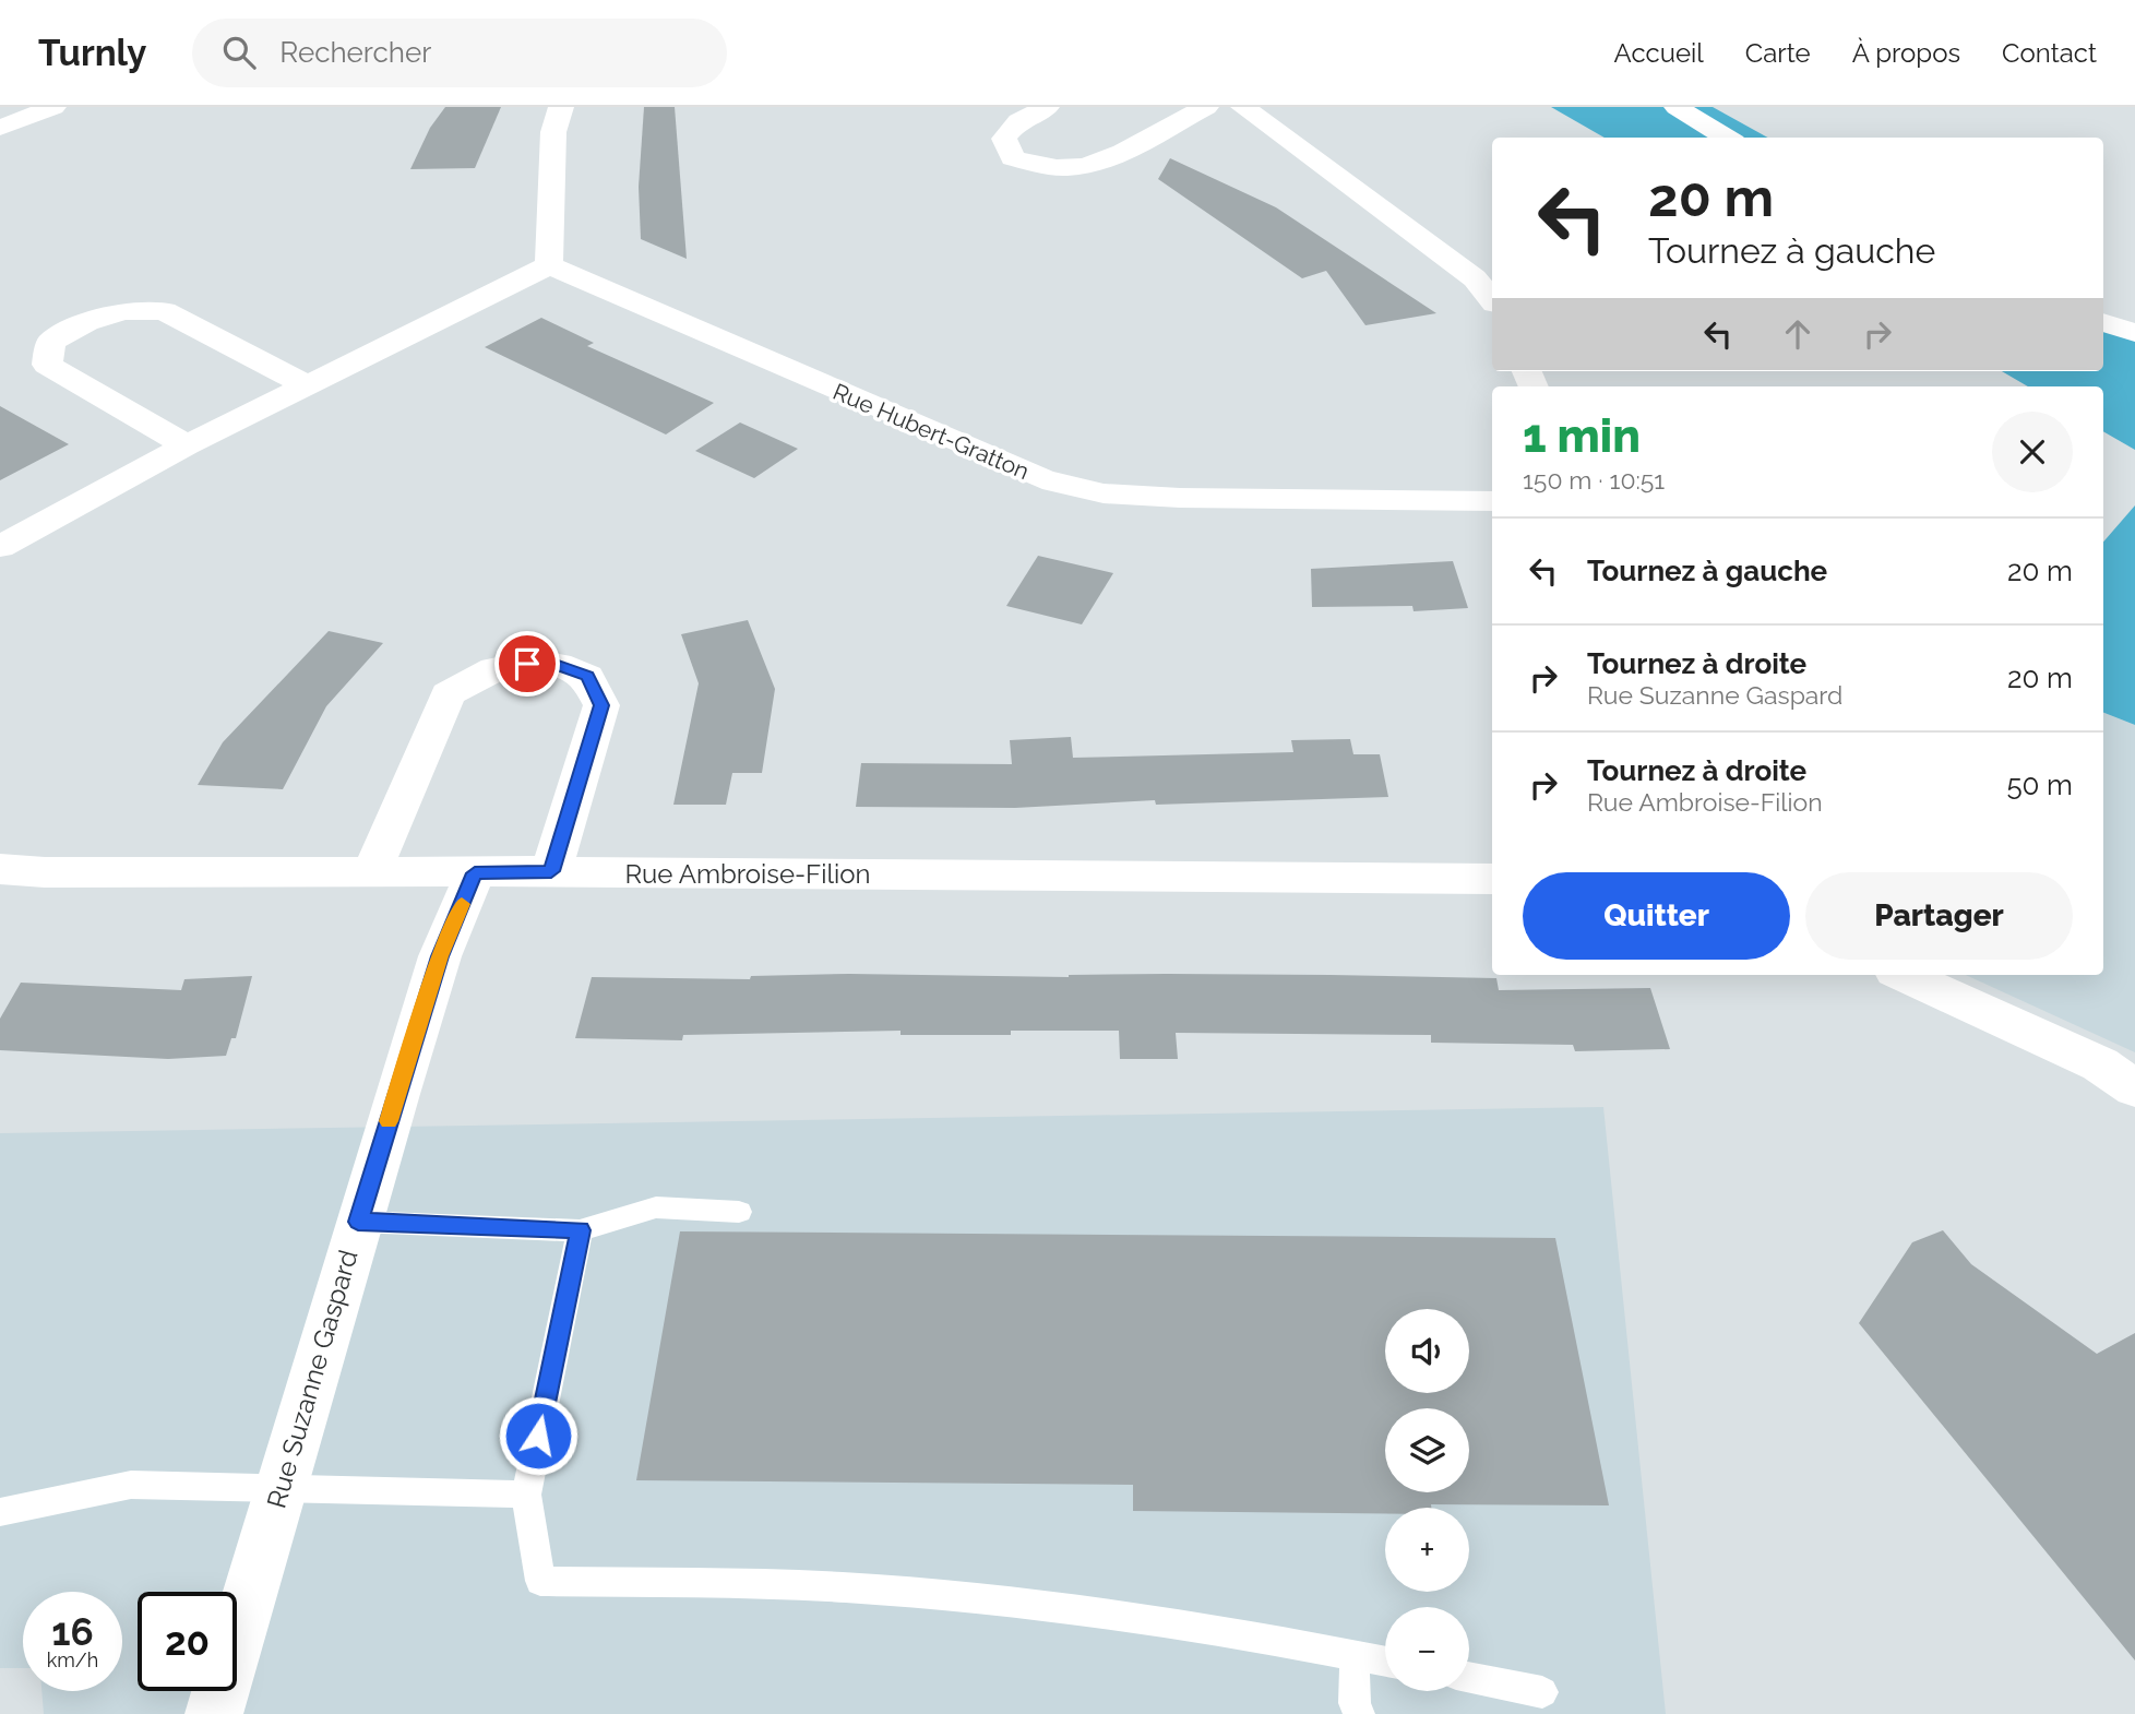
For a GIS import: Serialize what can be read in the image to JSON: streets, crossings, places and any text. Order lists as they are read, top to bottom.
{
  "streets": {
    "street": ["Rue Hubert-Gratton", "Rue Ambroise-Filion", "Rue Suzanne Gaspard"]
  },
  "crossings": [
    ["Rue Ambroise-Filion", "Rue Suzanne Gaspard"]
  ],
  "page": {
    "header": "Turnly",
    "search": "Rechercher",
    "nav": [
      "Accueil",
      "Carte",
      "À propos",
      "Contact"
    ],
    "turn": ["20 m", "Tournez à gauche"],
    "heading": ["1 min", "150 m · 10:51"],
    "list": [
      {
        "name": "Tournez à gauche",
        "value": "20 m"
      },
      {
        "name": "Tournez à droite",
        "note": "Rue Suzanne Gaspard",
        "value": "20 m"
      },
      {
        "name": "Tournez à droite",
        "note": "Rue Ambroise-Filion",
        "value": "50 m"
      }
    ],
    "buttons": ["Quitter", "Partager"],
    "map_buttons": ["+", "−"],
    "speed": "16 km/h",
    "limit": "20"
  }
}
